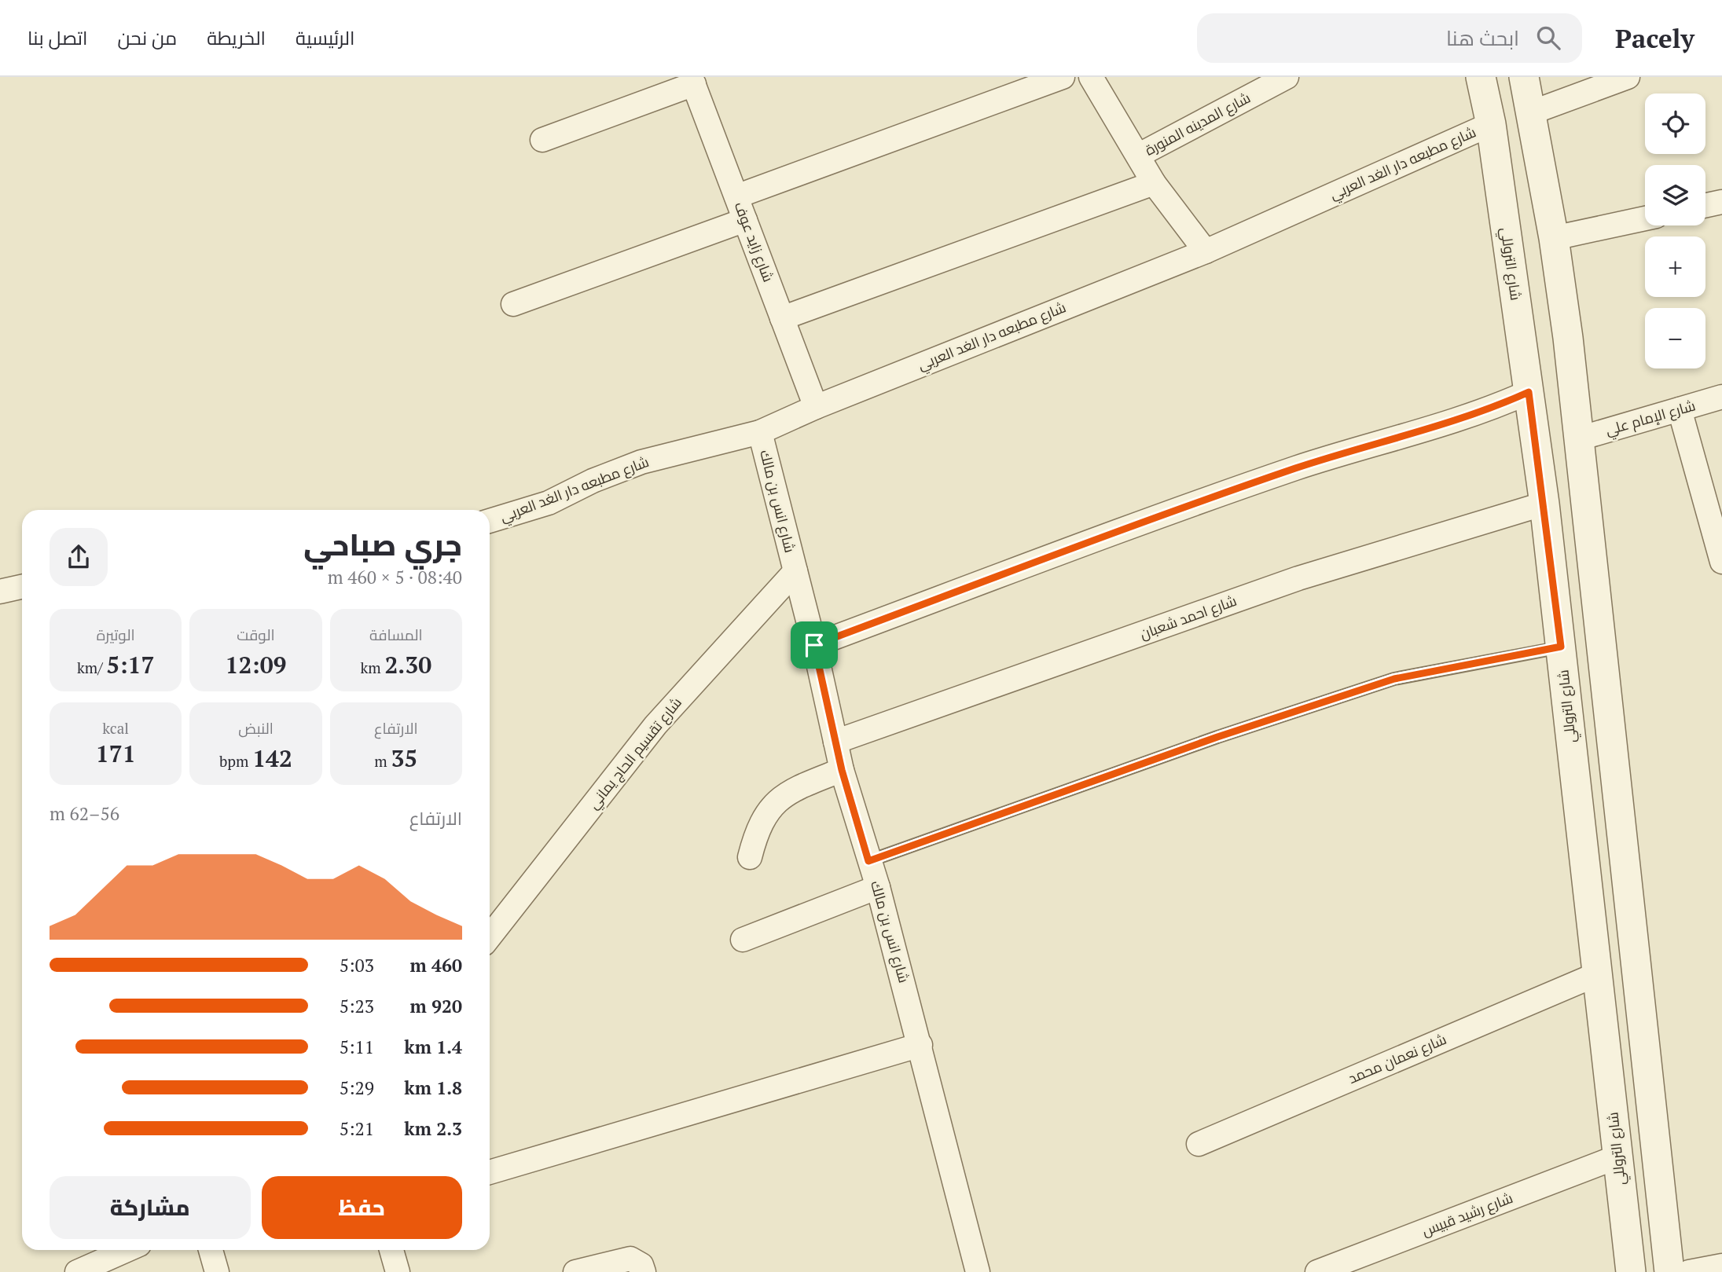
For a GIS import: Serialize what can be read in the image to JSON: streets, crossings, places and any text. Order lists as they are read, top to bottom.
{
  "streets": {
    "street": [
      "شارع المدينه المنورة",
      "شارع مطبعه دار الغد العربي",
      "شارع زايد عوف",
      "شارع التروللي",
      "شارع الإمام علي",
      "شارع انس بن مالك",
      "شارع احمد شعبان",
      "شارع تقسيم الحاج يماني",
      "شارع نعمان محمد",
      "شارع رشيد قبيس"
    ]
  },
  "crossings": [
    ["شارع مطبعه دار الغد العربي", "شارع زايد عوف"],
    ["شارع مطبعه دار الغد العربي", "شارع التروللي"],
    ["شارع مطبعه دار الغد العربي", "شارع انس بن مالك"],
    ["شارع التروللي", "شارع احمد شعبان"],
    ["شارع التروللي", "شارع نعمان محمد"],
    ["شارع التروللي", "شارع رشيد قبيس"],
    ["شارع انس بن مالك", "شارع احمد شعبان"],
    ["شارع انس بن مالك", "شارع تقسيم الحاج يماني"]
  ],
  "page": {
    "header": "Pacely",
    "search": "ابحث هنا",
    "nav": [
      "الرئيسية",
      "الخريطة",
      "من نحن",
      "اتصل بنا"
    ],
    "map_buttons": ["+", "−"],
    "heading": ["جري صباحي", "08:40 · 5 × 460 m"],
    "stats": [
      ["المسافة", "2.30 km"],
      ["الوقت", "12:09"],
      ["الوتيرة", "5:17 /km"],
      ["الارتفاع", "35 m"],
      ["النبض", "142 bpm"],
      ["kcal", "171"]
    ],
    "chart": ["الارتفاع", "56–62 m"],
    "list": [
      {
        "name": "460 m",
        "note": "5:03"
      },
      {
        "name": "920 m",
        "note": "5:23"
      },
      {
        "name": "1.4 km",
        "note": "5:11"
      },
      {
        "name": "1.8 km",
        "note": "5:29"
      },
      {
        "name": "2.3 km",
        "note": "5:21"
      }
    ],
    "buttons": ["حفظ", "مشاركة"]
  }
}
